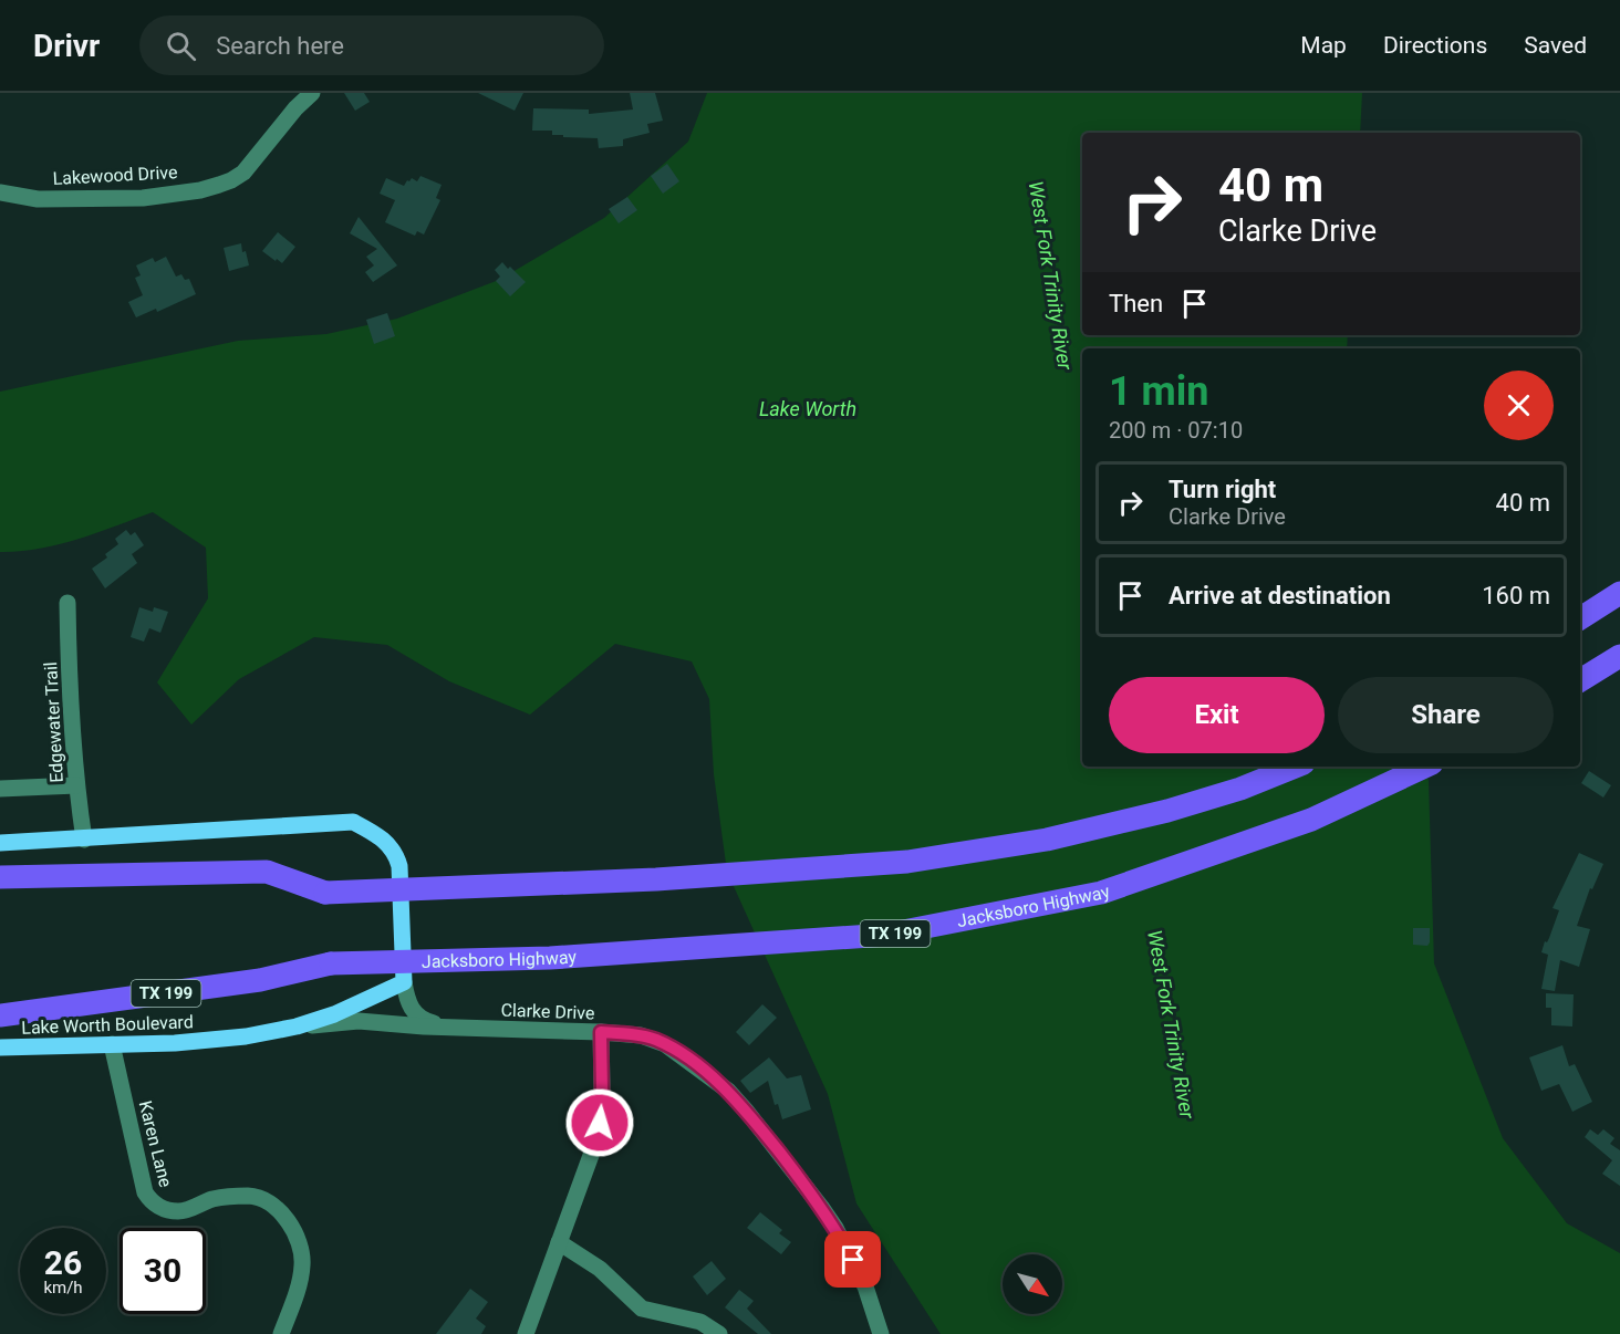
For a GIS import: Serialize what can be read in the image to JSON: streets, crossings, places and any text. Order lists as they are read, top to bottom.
{
  "streets": {
    "highway": ["Jacksboro Highway", "TX 199"],
    "main road": ["Lake Worth Boulevard"],
    "street": [
      "Lakewood Drive",
      "Edgewater Trail",
      "Clarke Drive",
      "Karen Lane"
    ]
  },
  "crossings": [
    ["Clarke Drive", "Lake Worth Boulevard"],
    ["Lake Worth Boulevard", "Karen Lane"]
  ],
  "water": ["West Fork Trinity River", "Lake Worth"],
  "north": "bottom right",
  "page": {
    "header": "Drivr",
    "search": "Search here",
    "nav": ["Map", "Directions", "Saved"],
    "turn": ["40 m", "Clarke Drive"],
    "then": "Then",
    "heading": ["1 min", "200 m · 07:10"],
    "list": [
      {
        "name": "Turn right",
        "note": "Clarke Drive",
        "value": "40 m"
      },
      {
        "name": "Arrive at destination",
        "value": "160 m"
      }
    ],
    "buttons": ["Exit", "Share"],
    "speed": "26 km/h",
    "limit": "30"
  }
}
